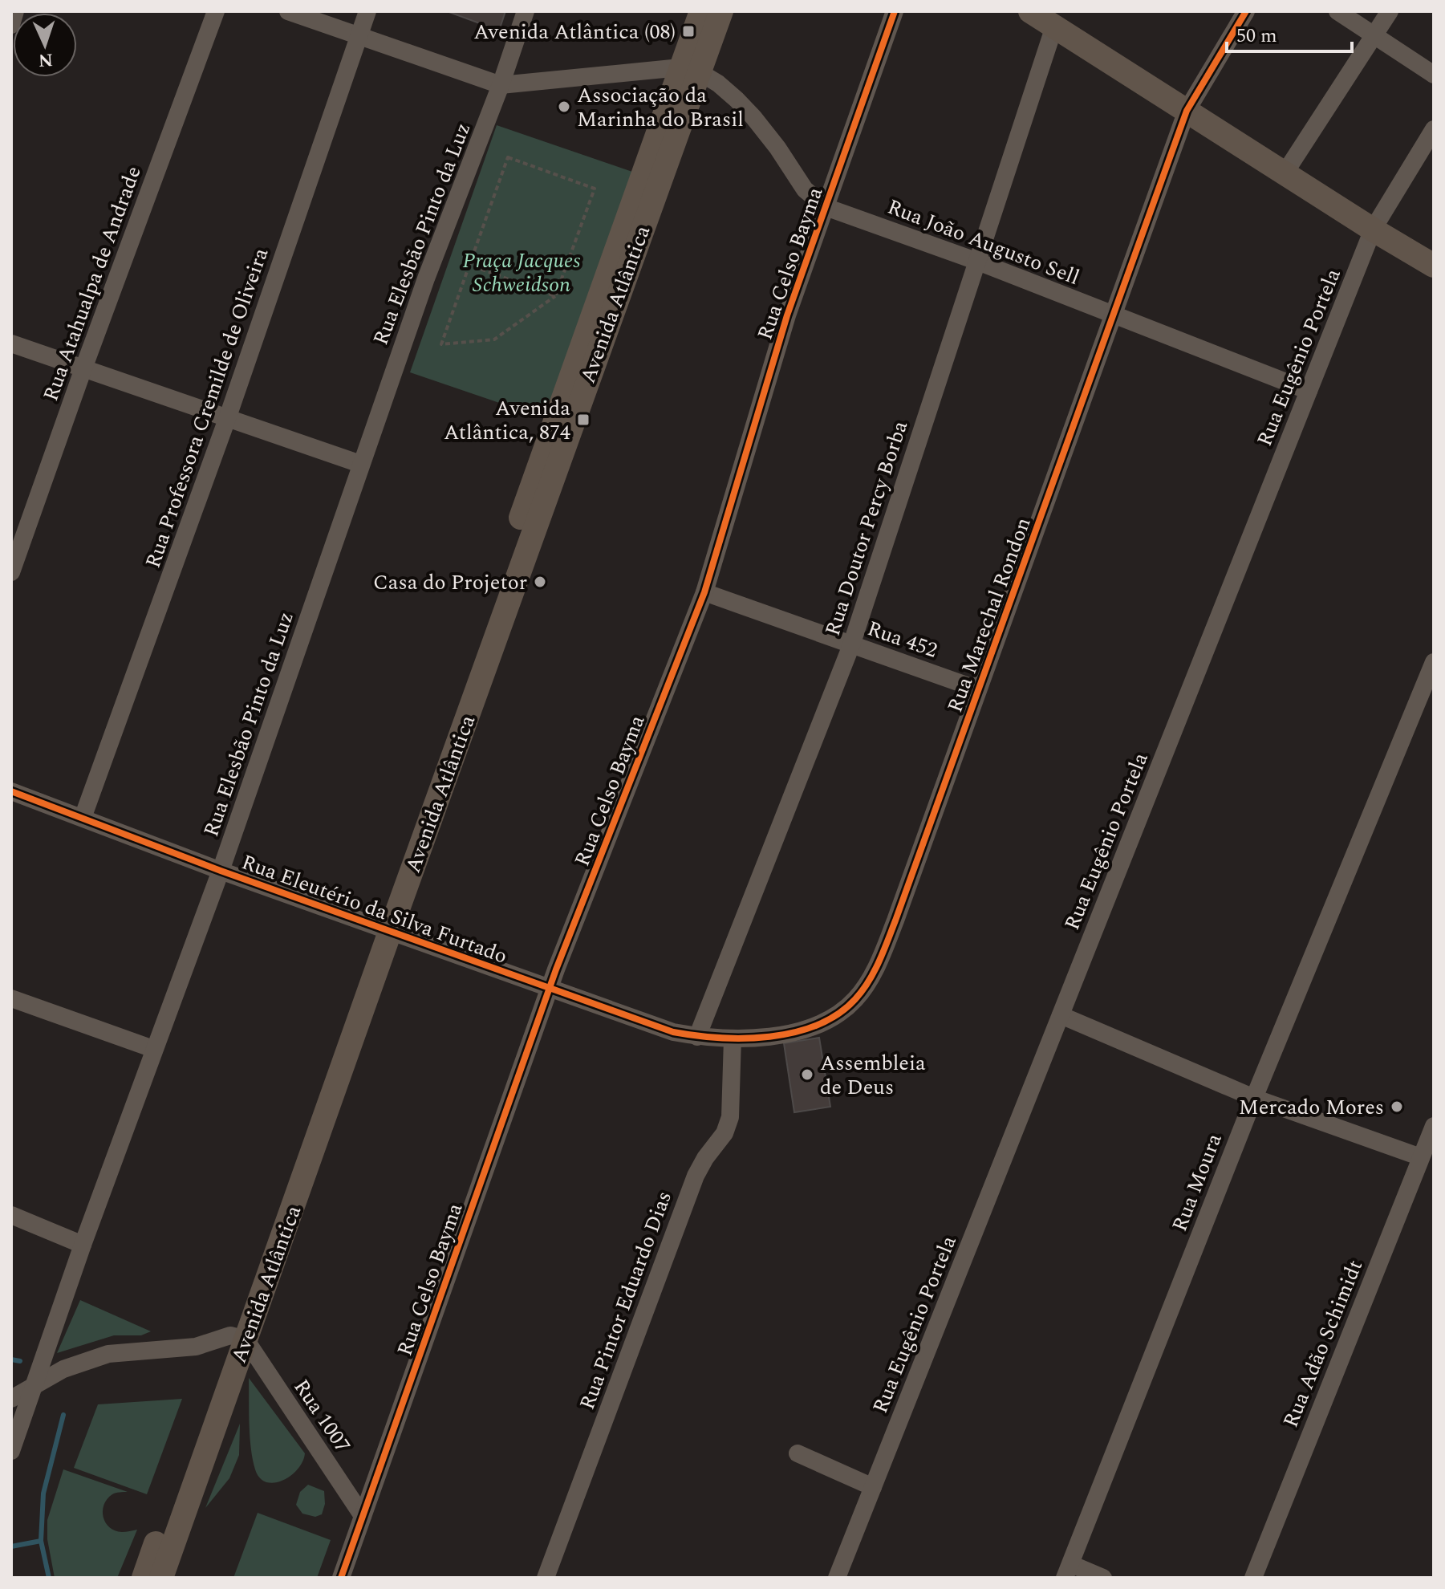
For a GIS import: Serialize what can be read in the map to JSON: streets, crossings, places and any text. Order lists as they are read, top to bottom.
{
  "streets": {
    "main road": ["Avenida Atlântica"],
    "street": [
      "Rua Elesbão Pinto da Luz",
      "Rua João Augusto Sell",
      "Rua Celso Bayma",
      "Rua Atahualpa de Andrade",
      "Rua Eugênio Portela",
      "Rua Professora Cremilde de Oliveira",
      "Rua Doutor Percy Borba",
      "Rua Marechal Rondon",
      "Rua 452",
      "Rua Eleutério da Silva Furtado",
      "Rua Moura",
      "Rua Pintor Eduardo Dias",
      "Rua Adão Schimidt",
      "Rua 1007"
    ]
  },
  "crossings": [
    ["Rua Elesbão Pinto da Luz", "Rua Eleutério da Silva Furtado"],
    ["Rua João Augusto Sell", "Rua Celso Bayma"],
    ["Rua João Augusto Sell", "Avenida Atlântica"],
    ["Rua João Augusto Sell", "Rua Eugênio Portela"],
    ["Rua João Augusto Sell", "Rua Doutor Percy Borba"],
    ["Rua João Augusto Sell", "Rua Marechal Rondon"],
    ["Rua Celso Bayma", "Rua 452"],
    ["Rua Celso Bayma", "Rua Eleutério da Silva Furtado"],
    ["Rua Celso Bayma", "Rua 1007"],
    ["Avenida Atlântica", "Rua Eleutério da Silva Furtado"],
    ["Avenida Atlântica", "Rua 1007"],
    ["Rua Professora Cremilde de Oliveira", "Rua Eleutério da Silva Furtado"],
    ["Rua Doutor Percy Borba", "Rua 452"],
    ["Rua Doutor Percy Borba", "Rua Eleutério da Silva Furtado"],
    ["Rua Marechal Rondon", "Rua 452"],
    ["Rua Marechal Rondon", "Rua Eleutério da Silva Furtado"],
    ["Rua Marechal Rondon", "Rua Pintor Eduardo Dias"],
    ["Rua Eleutério da Silva Furtado", "Rua Pintor Eduardo Dias"]
  ],
  "parks": ["Praça Jacques Schweidson"],
  "places": {
    "transit": ["Avenida Atlântica (08)", "Avenida Atlântica, 874"],
    "other": [
      "Associação da Marinha do Brasil",
      "Casa do Projetor",
      "Assembleia de Deus",
      "Mercado Mores"
    ]
  },
  "scale_bar": "50 m",
  "north": "bottom"
}
